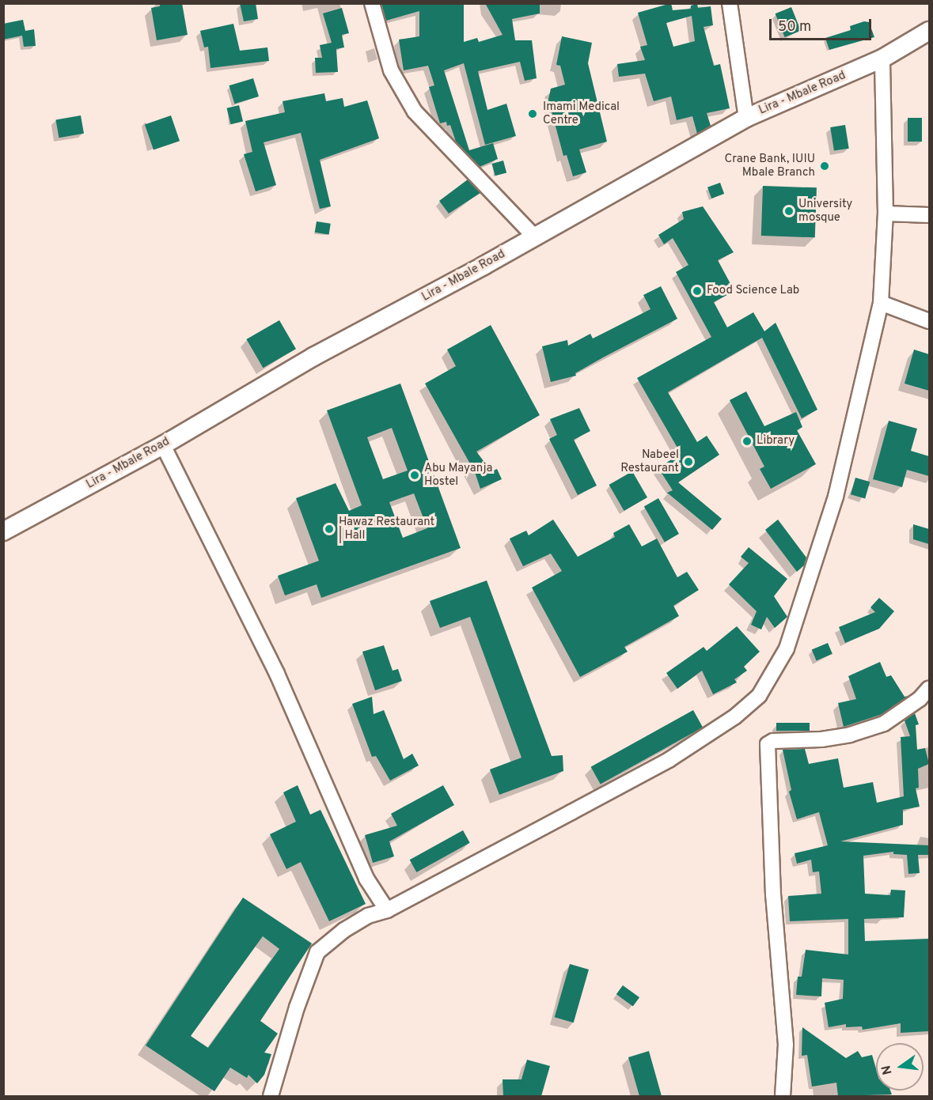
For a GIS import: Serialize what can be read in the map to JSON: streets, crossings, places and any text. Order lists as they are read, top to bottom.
{
  "streets": {
    "main road": ["Lira - Mbale Road"]
  },
  "places": [
    "Imami Medical Centre",
    "Crane Bank, IUIU Mbale Branch",
    "University mosque",
    "Food Science Lab",
    "Library",
    "Nabeel Restaurant",
    "Abu Mayanja Hostel",
    "Hawaz Restaurant | Hall"
  ],
  "scale_bar": "50 m",
  "north": "left"
}
